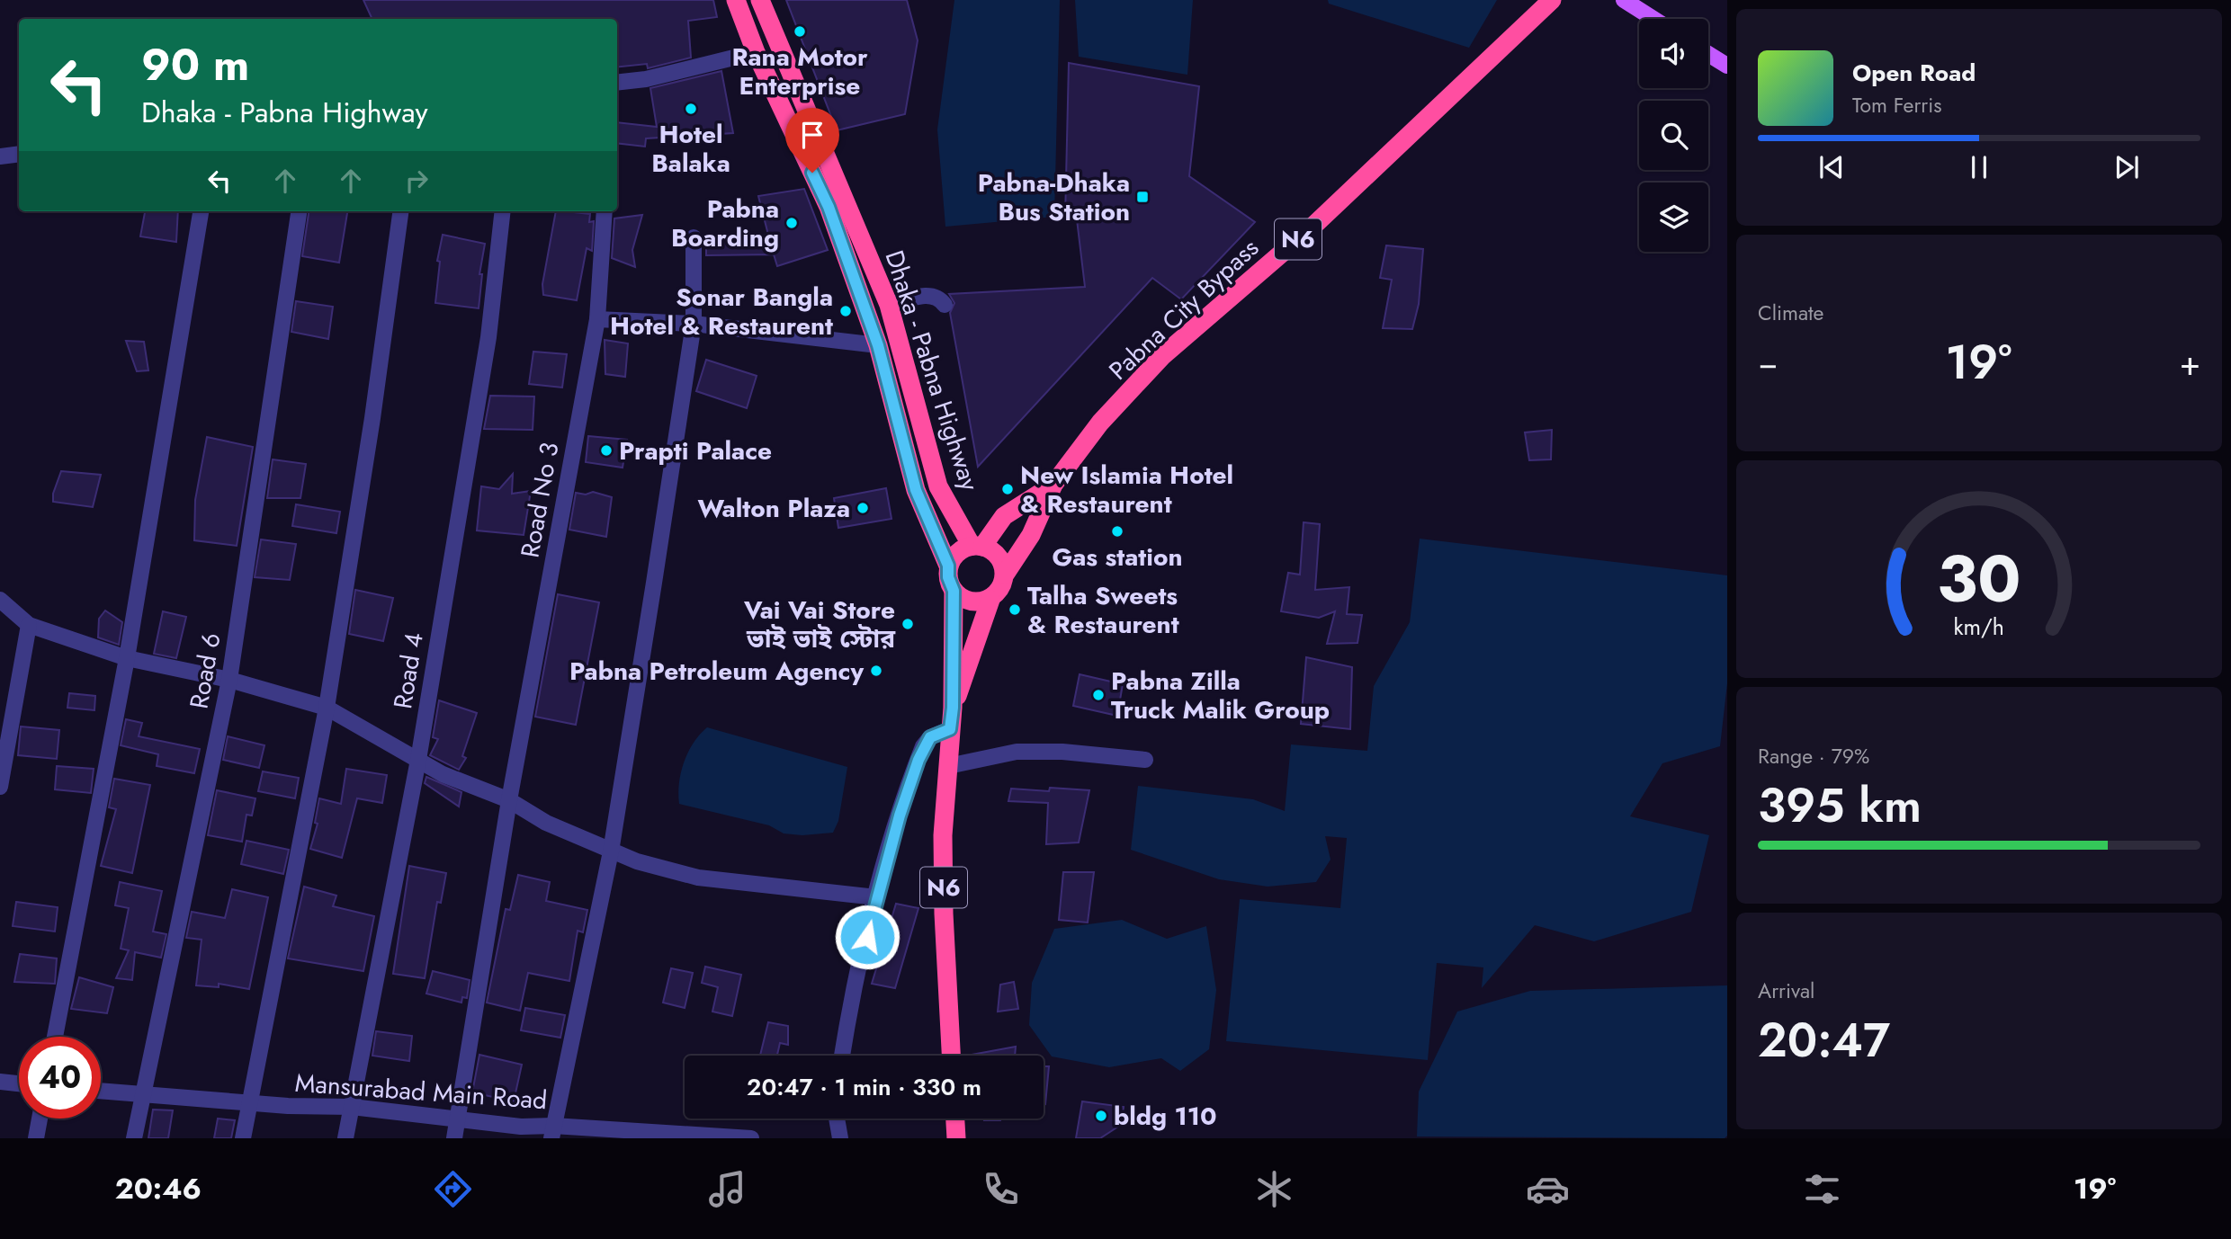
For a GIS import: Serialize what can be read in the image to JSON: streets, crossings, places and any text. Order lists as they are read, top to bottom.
{
  "streets": {
    "highway": ["N6", "Pabna City Bypass", "Dhaka - Pabna Highway"],
    "street": [
      "Road No 3",
      "Road 6",
      "Road 4",
      "Mansurabad Main Road"
    ]
  },
  "crossings": [
    ["N6", "Pabna City Bypass"],
    ["N6", "Dhaka - Pabna Highway"],
    ["Pabna City Bypass", "Dhaka - Pabna Highway"],
    ["Road No 3", "Mansurabad Main Road"],
    ["Road 6", "Mansurabad Main Road"],
    ["Road 4", "Mansurabad Main Road"]
  ],
  "places": {
    "other": [
      "Rana Motor Enterprise",
      "Hotel Balaka",
      "Pabna Boarding",
      "Sonar Bangla Hotel & Restaurent",
      "Prapti Palace",
      "New Islamia Hotel & Restaurent",
      "Walton Plaza",
      "Gas station",
      "Talha Sweets & Restaurent",
      "Vai Vai Store ভাই ভাই স্টোর",
      "Pabna Petroleum Agency",
      "Pabna Zilla Truck Malik Group",
      "bldg 110"
    ],
    "transit": ["Pabna-Dhaka Bus Station"]
  },
  "page": {
    "turn": ["90 m", "Dhaka - Pabna Highway"],
    "song": ["Open Road", "Tom Ferris"],
    "tile": [
      "Climate",
      ["Range · 79%", "395 km"],
      ["Arrival", "20:47"]
    ],
    "heat": ["−", "19°", "+"],
    "limit": "40",
    "trip": "20:47 · 1 min · 330 m",
    "tabs": ["20:46", "19°"],
    "gauge": ["30", "km/h"]
  }
}
